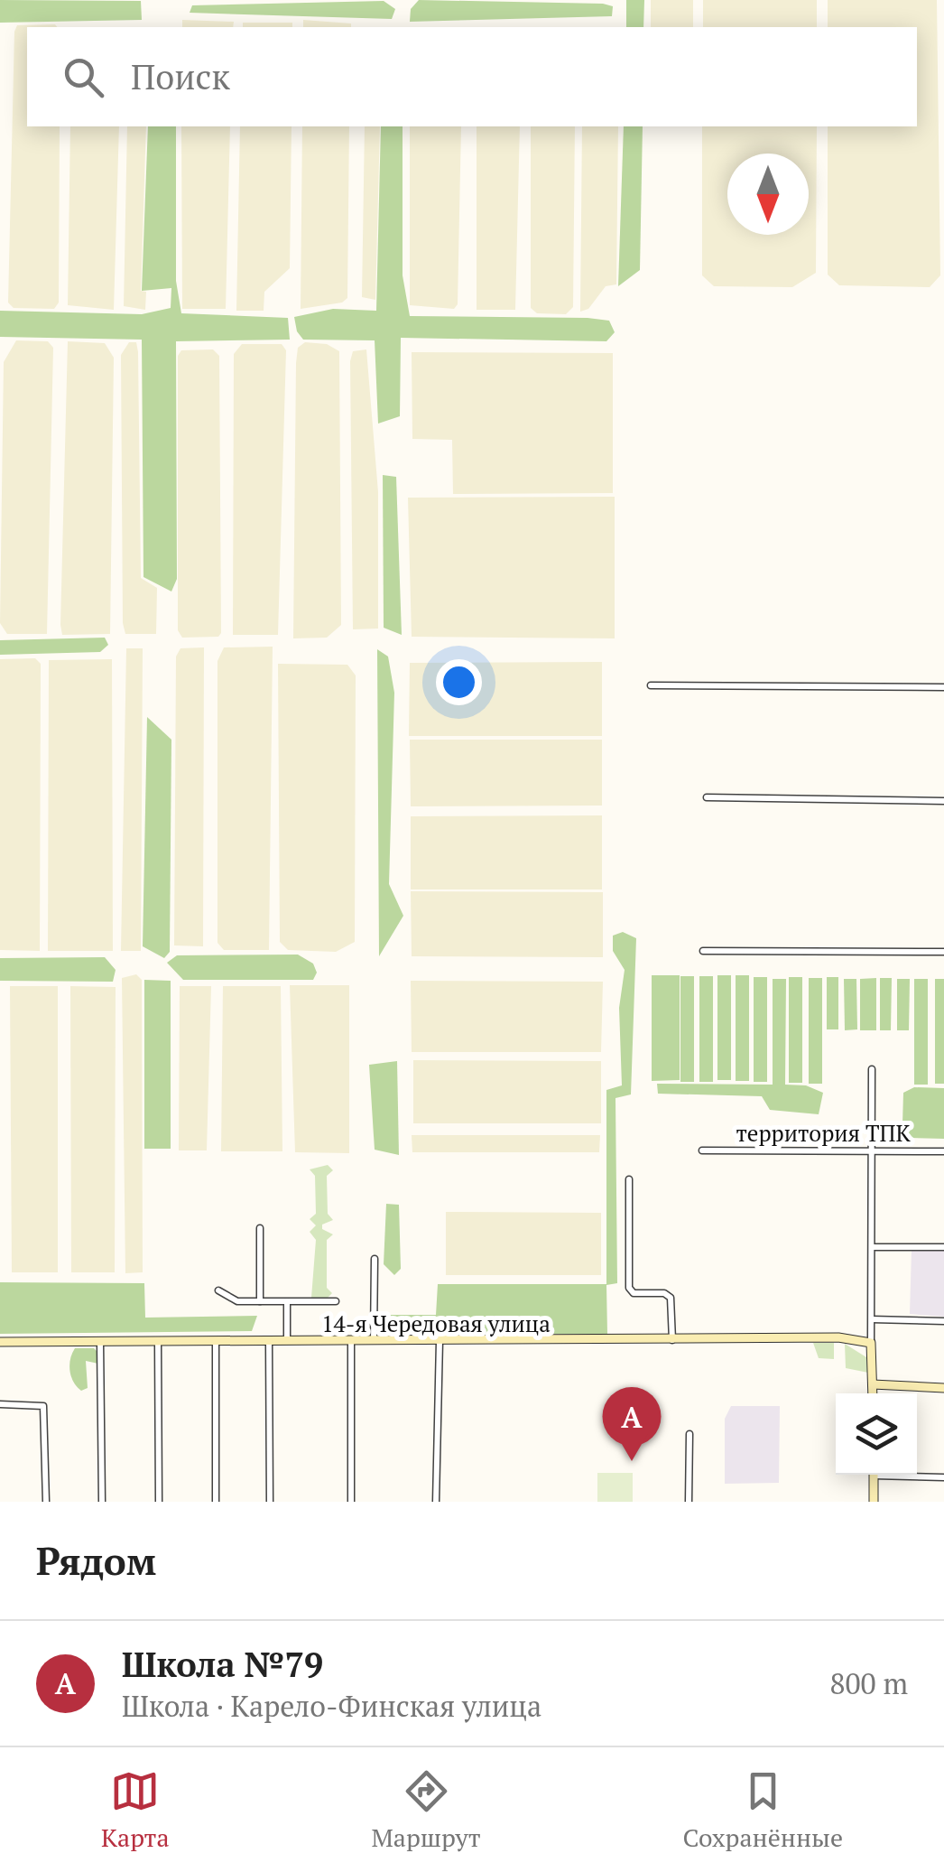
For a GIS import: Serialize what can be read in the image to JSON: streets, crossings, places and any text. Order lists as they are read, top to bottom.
{
  "streets": {
    "main road": ["14-я Чередовая улица"],
    "street": ["территория ТПК"]
  },
  "north": "bottom",
  "page": {
    "search": "Поиск",
    "pins": "A",
    "heading": "Рядом",
    "list": [
      {
        "mark": "A",
        "name": "Школа №79",
        "note": "Школа · Карело-Финская улица",
        "value": "800 m"
      }
    ],
    "nav": ["Карта", "Маршрут", "Сохранённые"]
  }
}
